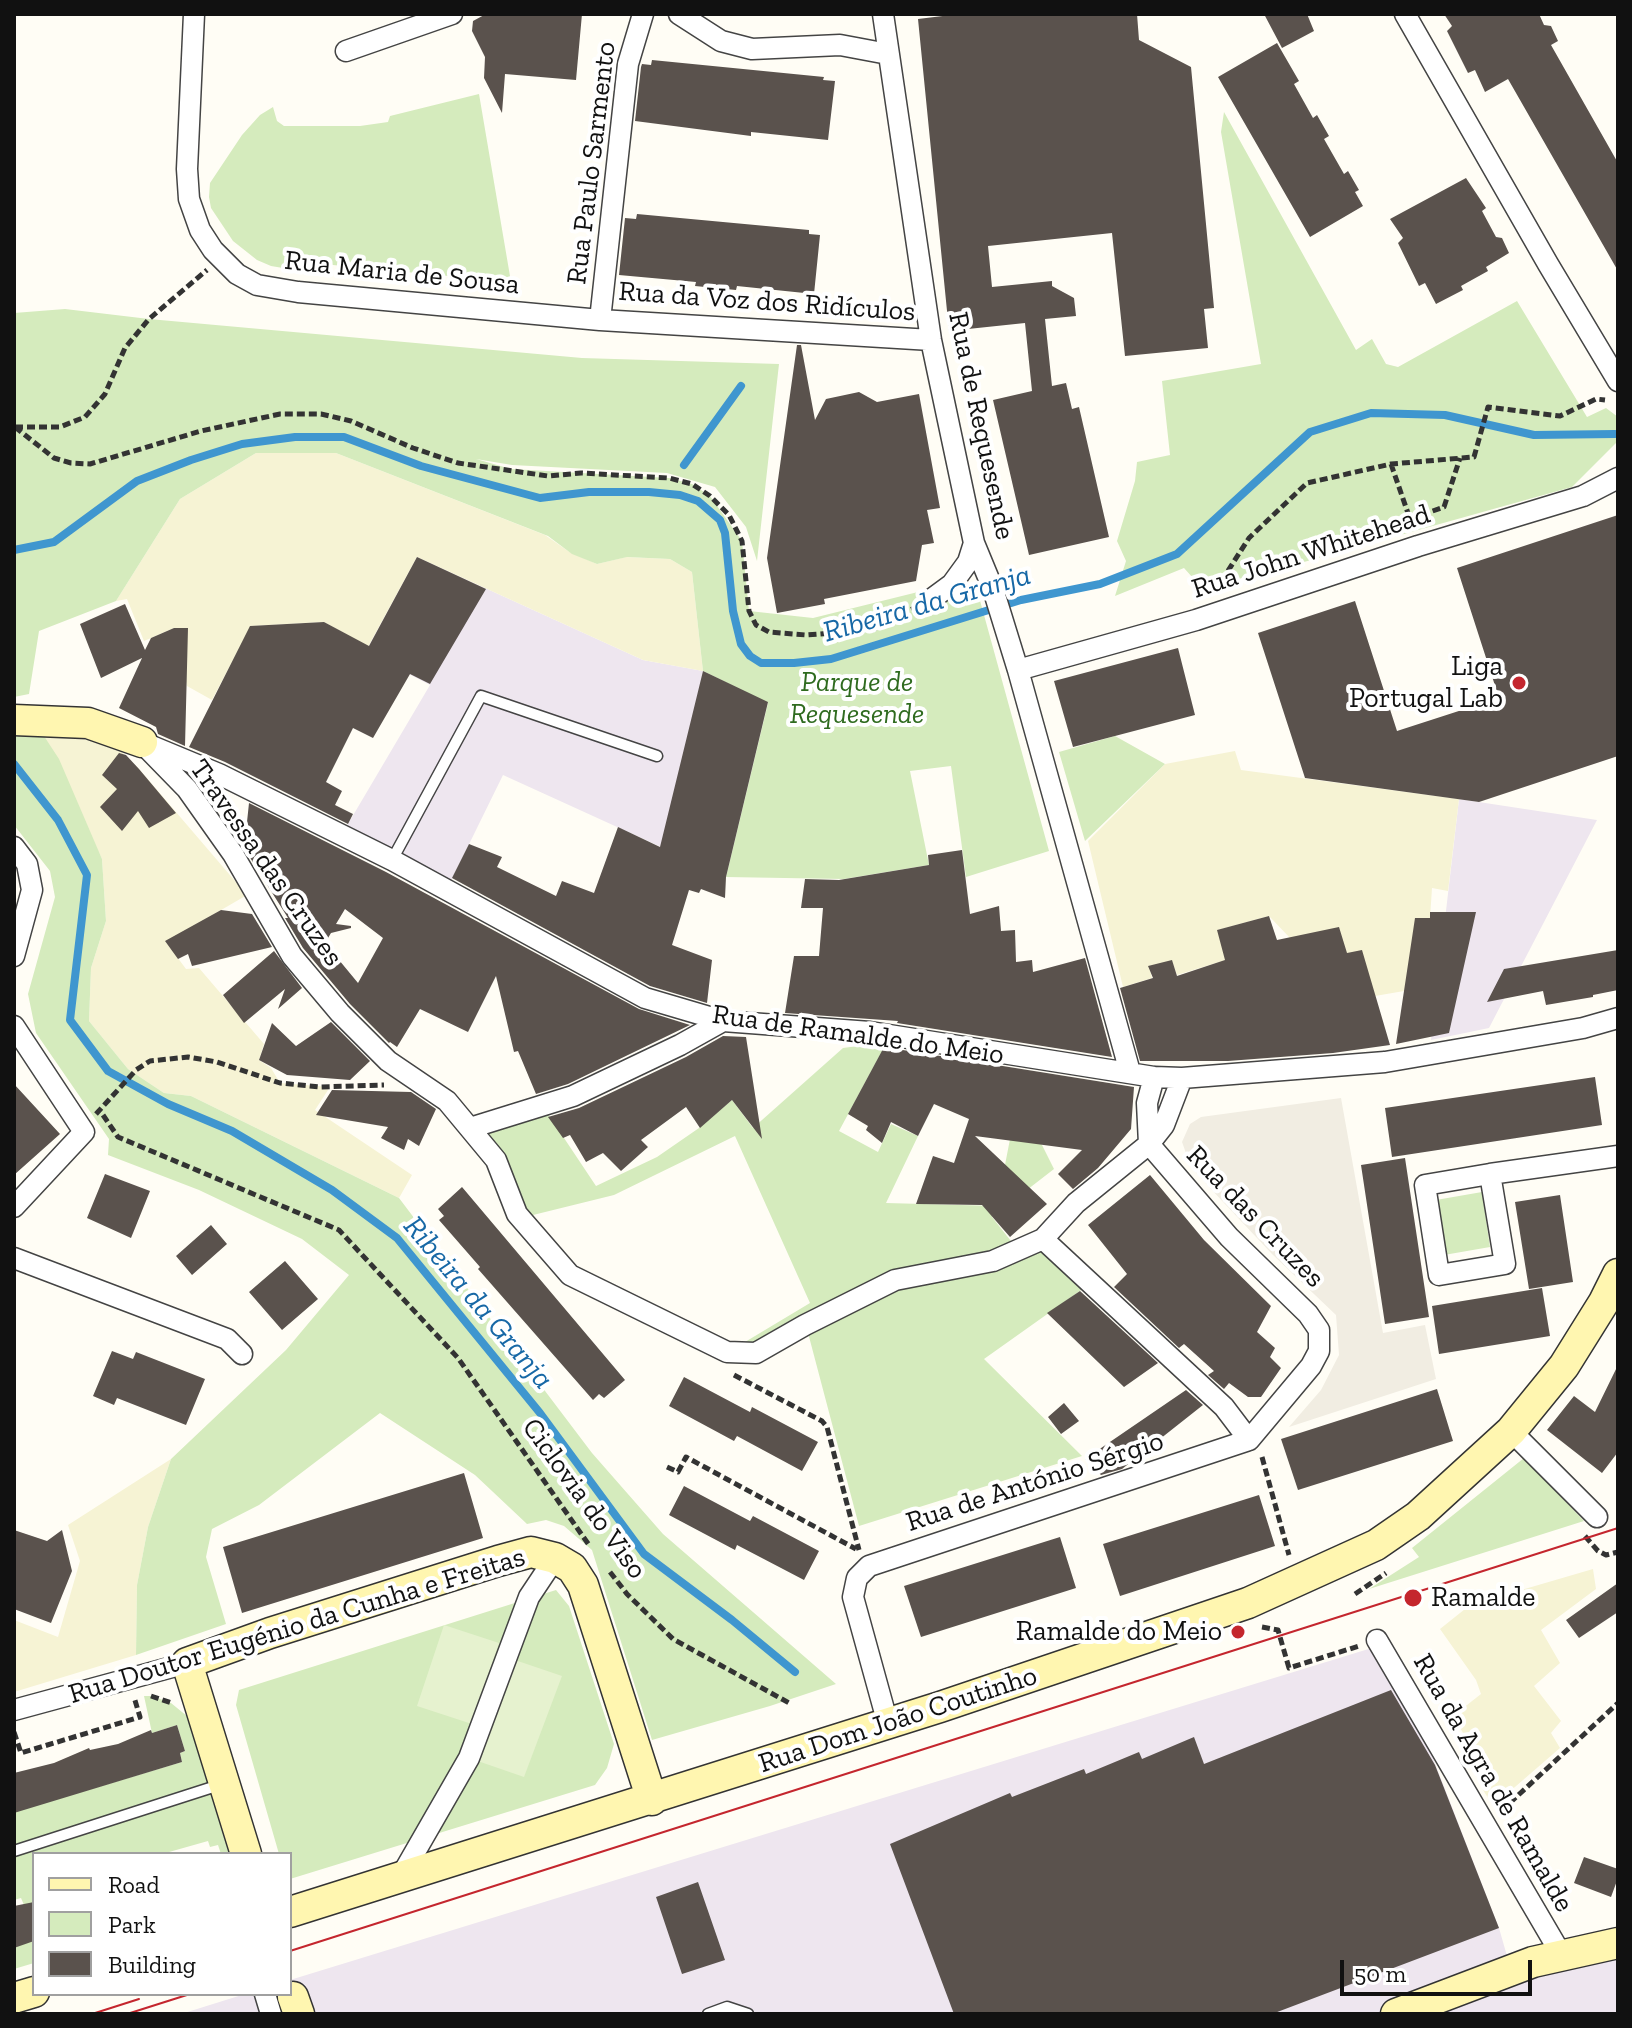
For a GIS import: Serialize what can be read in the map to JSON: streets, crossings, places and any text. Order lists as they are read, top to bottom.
{
  "streets": {
    "main road": ["Rua de Ramalde do Meio", "Rua Doutor Eugénio da Cunha e Freitas", "Rua Dom João Coutinho"],
    "street": [
      "Rua Paulo Sarmento",
      "Rua Maria de Sousa",
      "Rua da Voz dos Ridículos",
      "Rua de Requesende",
      "Rua John Whitehead",
      "Travessa das Cruzes",
      "Rua das Cruzes",
      "Rua de António Sérgio",
      "Rua da Agra de Ramalde"
    ],
    "path": ["Ciclovia do Viso"]
  },
  "crossings": [
    ["Rua Paulo Sarmento", "Rua Maria de Sousa"],
    ["Rua Paulo Sarmento", "Rua da Voz dos Ridículos"],
    ["Rua Maria de Sousa", "Rua da Voz dos Ridículos"],
    ["Rua da Voz dos Ridículos", "Rua de Requesende"],
    ["Rua de Requesende", "Rua John Whitehead"],
    ["Rua de Requesende", "Rua de Ramalde do Meio"],
    ["Travessa das Cruzes", "Rua de Ramalde do Meio"],
    ["Travessa das Cruzes", "Rua das Cruzes"],
    ["Rua de Ramalde do Meio", "Rua das Cruzes"],
    ["Rua das Cruzes", "Rua de António Sérgio"],
    ["Rua Doutor Eugénio da Cunha e Freitas", "Rua Dom João Coutinho"]
  ],
  "water": ["Ribeira da Granja"],
  "parks": ["Parque de Requesende"],
  "places": ["Liga Portugal Lab", "Ramalde", "Ramalde do Meio"],
  "legend": ["Road", "Park", "Building"],
  "scale_bar": "50 m"
}
